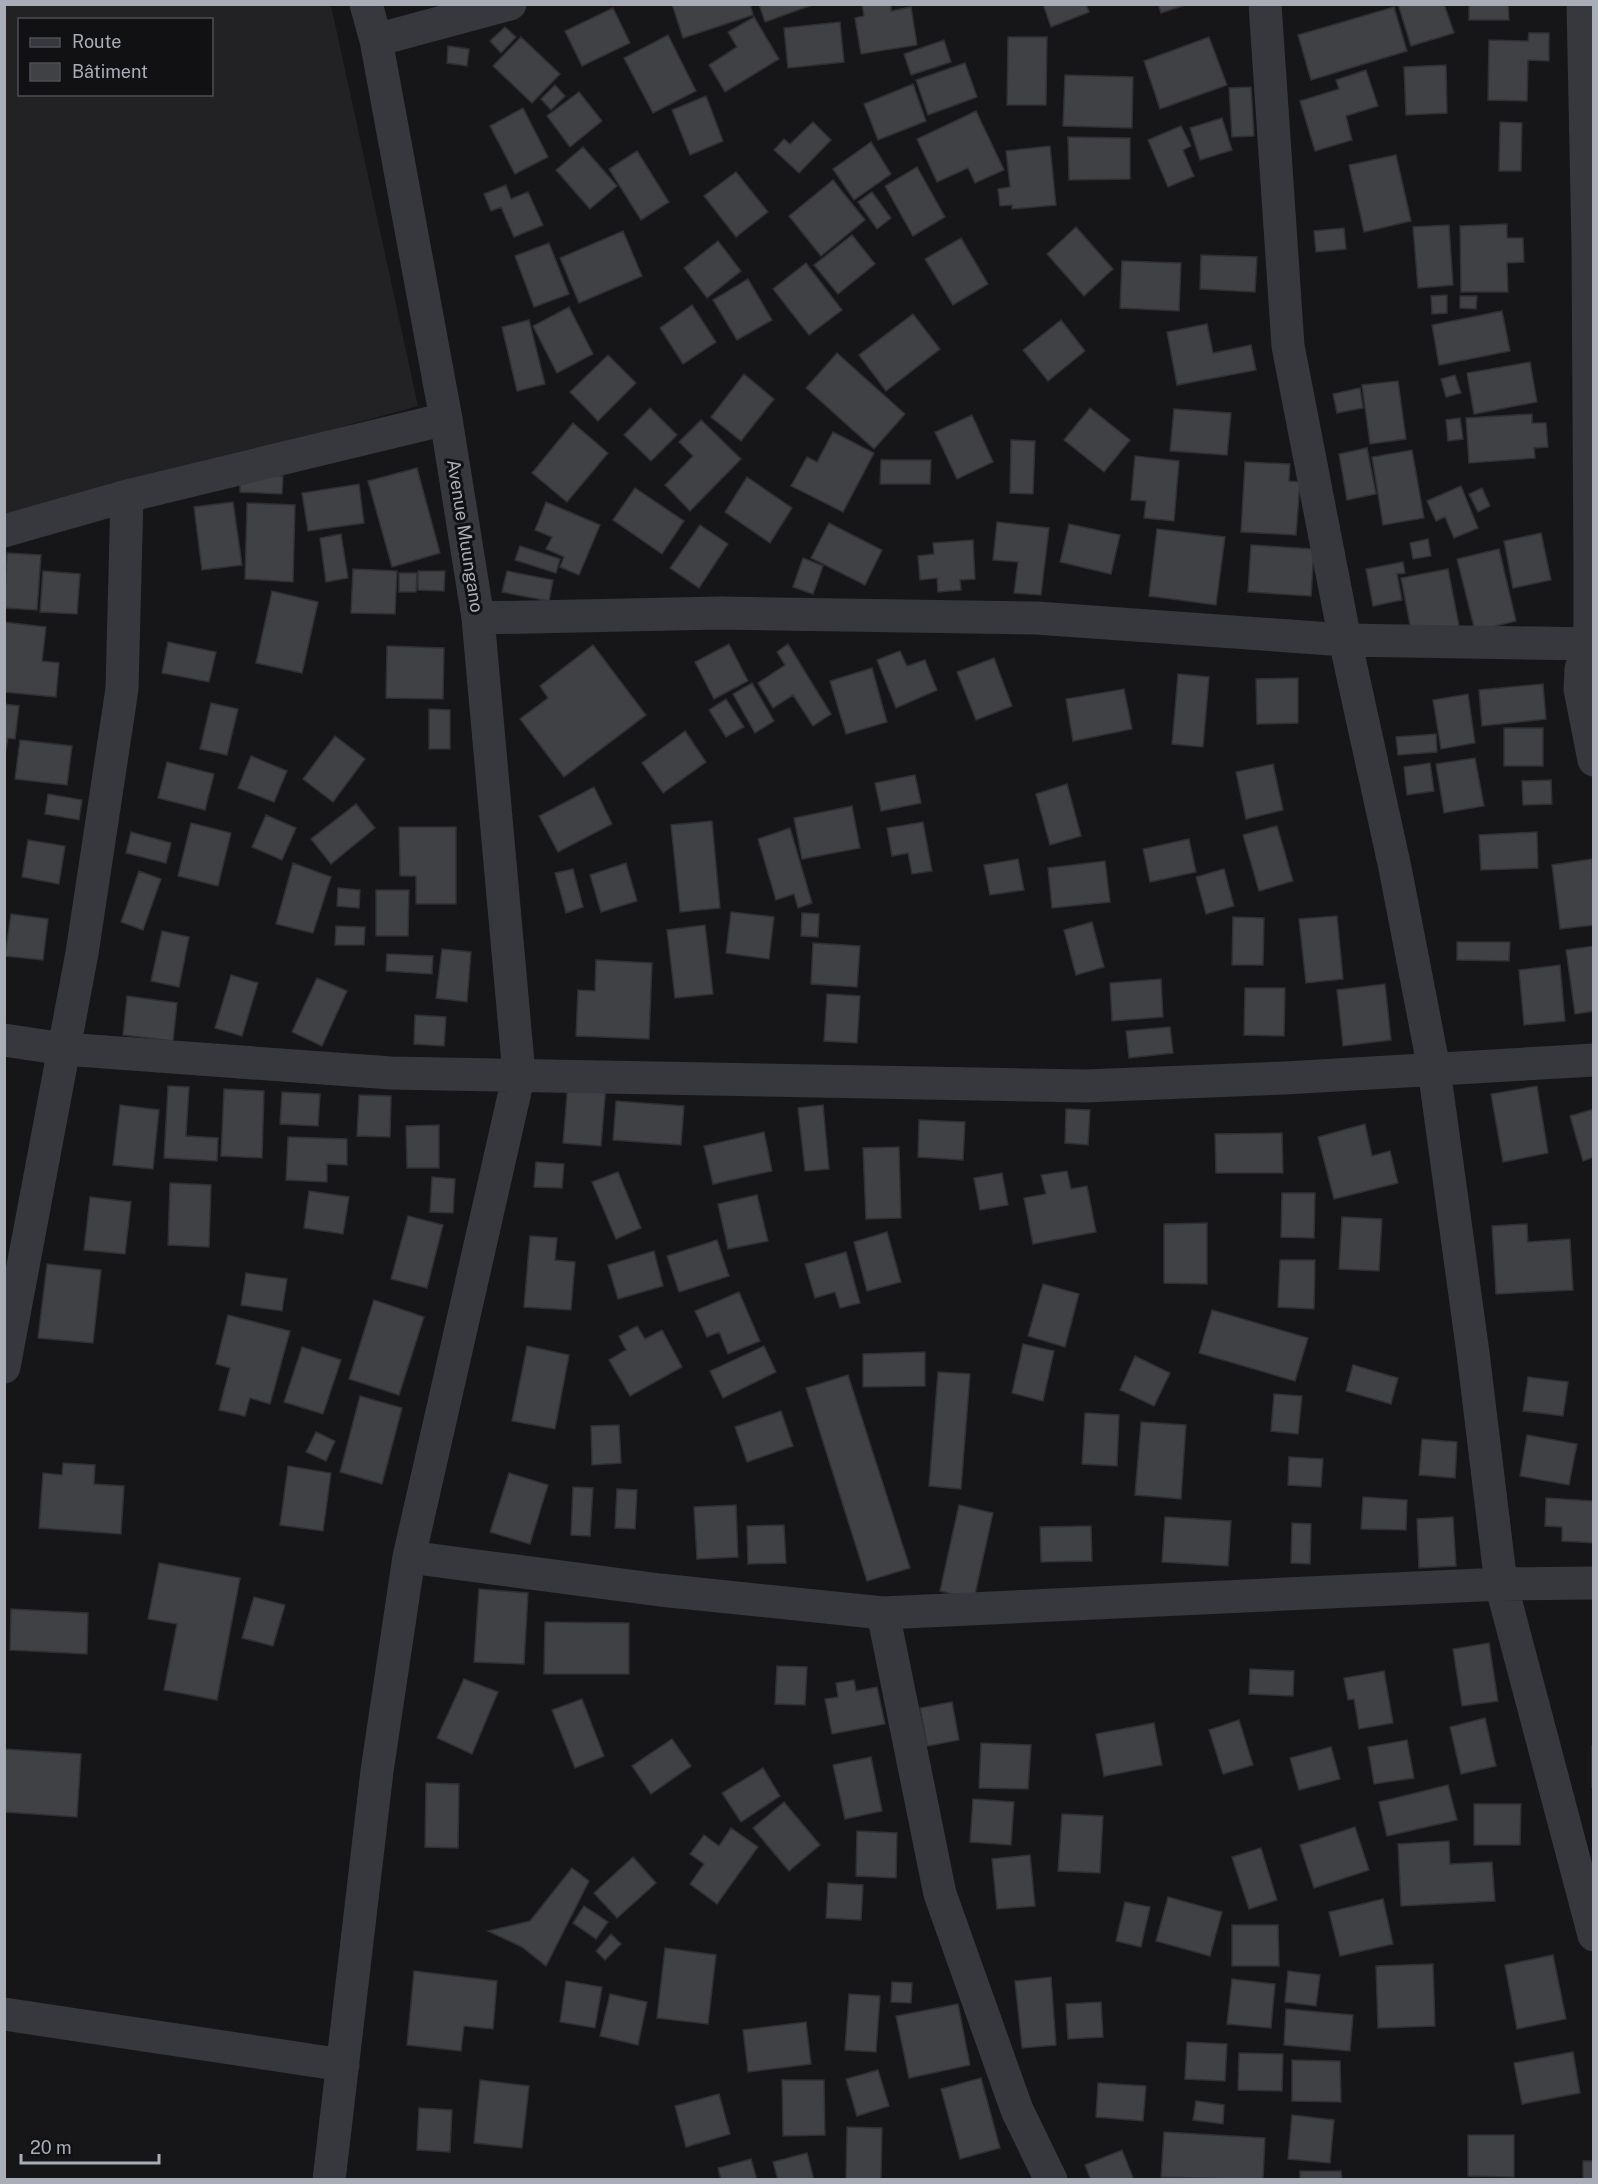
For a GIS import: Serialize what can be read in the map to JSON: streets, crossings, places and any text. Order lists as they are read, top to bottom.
{
  "streets": {
    "street": ["Avenue Muungano"]
  },
  "legend": ["Route", "Bâtiment"],
  "scale_bar": "20 m"
}
